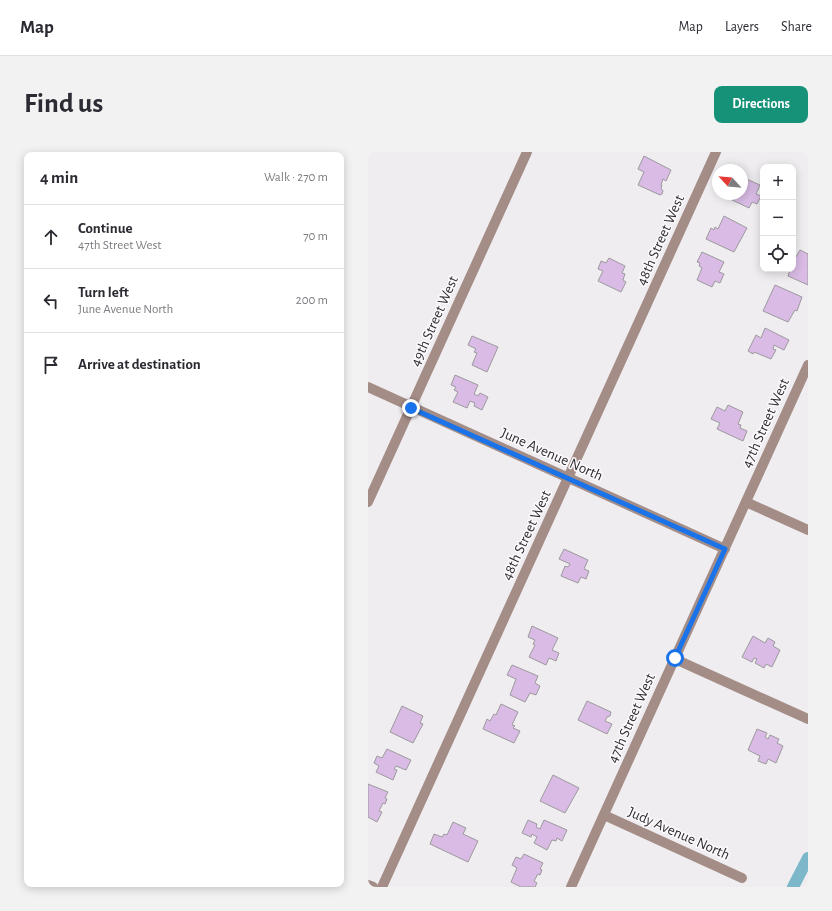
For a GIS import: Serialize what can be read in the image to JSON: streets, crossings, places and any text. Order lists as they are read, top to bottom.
{
  "streets": {
    "street": [
      "48th Street West",
      "49th Street West",
      "47th Street West",
      "June Avenue North",
      "Judy Avenue North"
    ]
  },
  "crossings": [
    ["48th Street West", "June Avenue North"],
    ["49th Street West", "June Avenue North"],
    ["47th Street West", "June Avenue North"],
    ["47th Street West", "Judy Avenue North"]
  ],
  "north": "top left",
  "page": {
    "header": "Map",
    "nav": ["Map", "Layers", "Share"],
    "buttons": "Directions",
    "title": "Find us",
    "heading": ["4 min", "Walk · 270 m"],
    "map_buttons": ["+", "−"],
    "list": [
      ["Continue", "47th Street West", "70 m"],
      ["Turn left", "June Avenue North", "200 m"],
      "Arrive at destination"
    ]
  }
}
